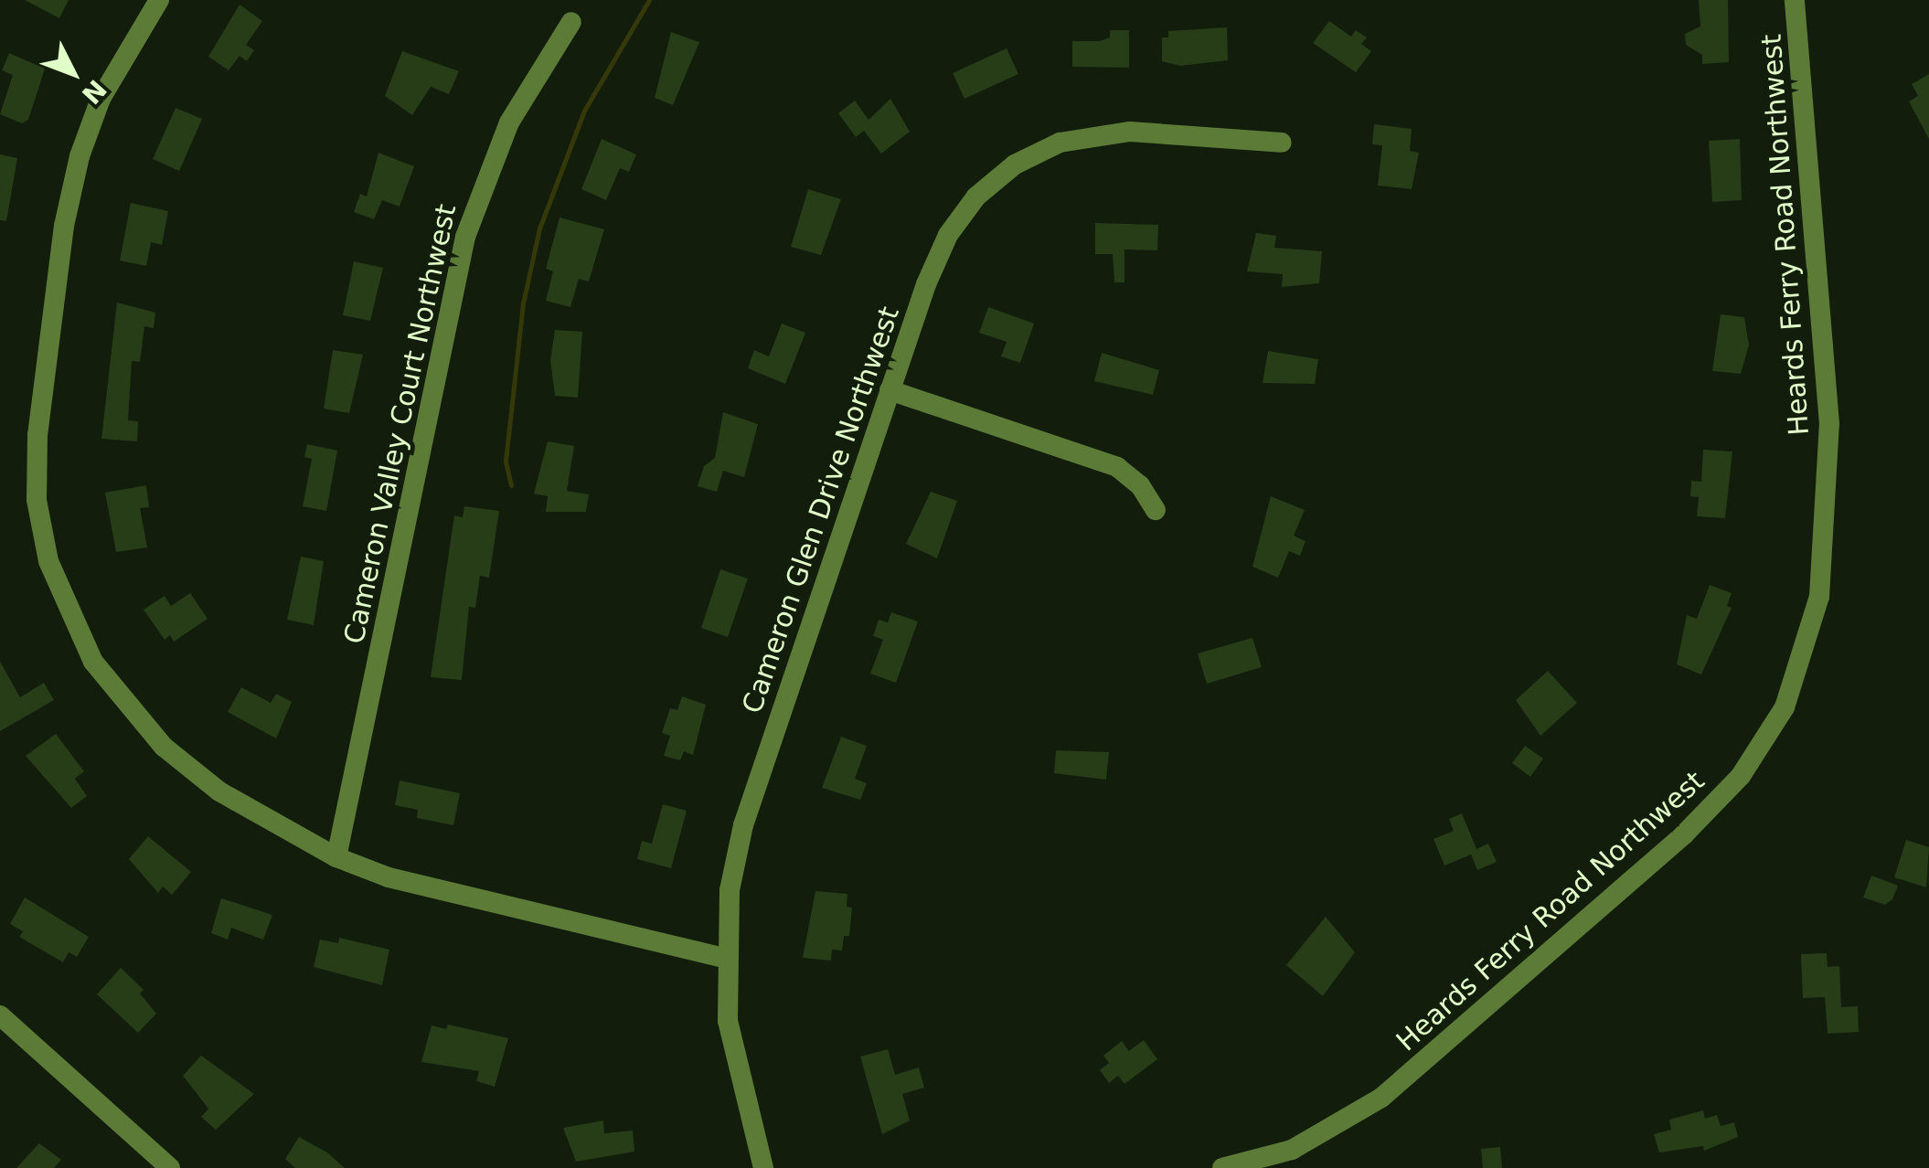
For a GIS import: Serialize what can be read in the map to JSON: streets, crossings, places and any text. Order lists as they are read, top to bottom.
{
  "streets": {
    "street": ["Heards Ferry Road Northwest", "Cameron Valley Court Northwest", "Cameron Glen Drive Northwest"]
  },
  "north": "bottom right"
}
